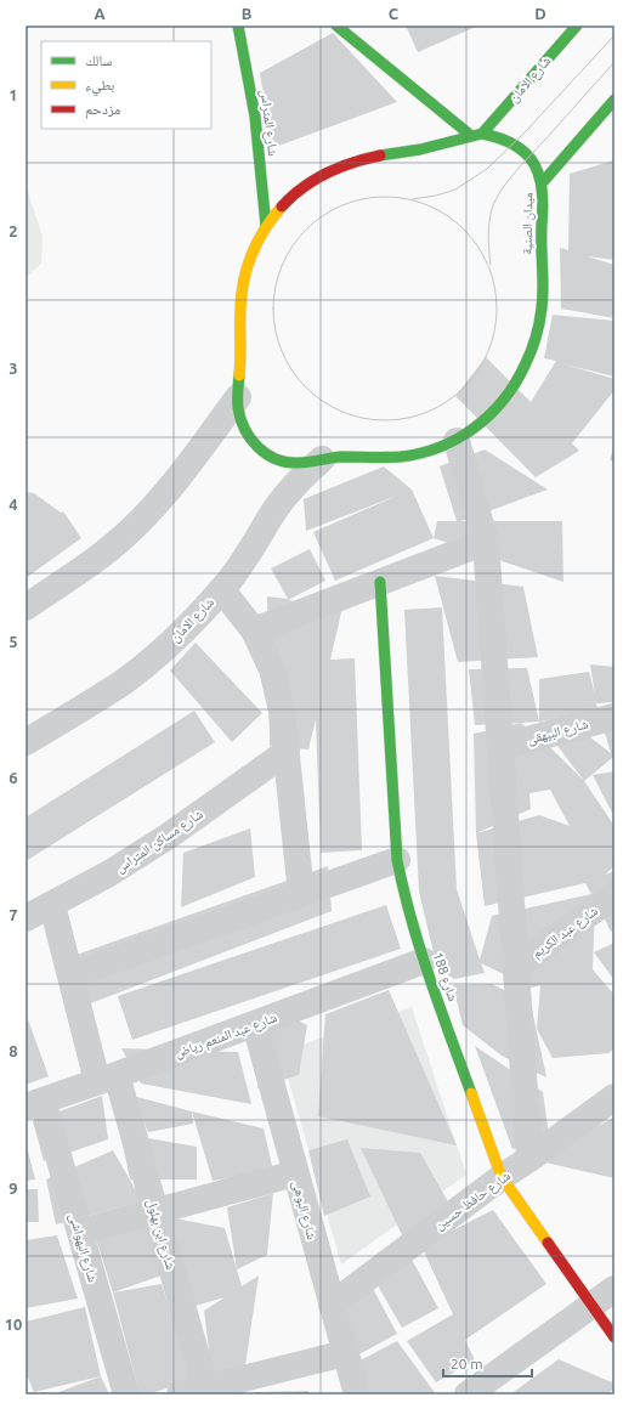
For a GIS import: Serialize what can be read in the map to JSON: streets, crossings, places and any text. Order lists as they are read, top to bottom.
{
  "streets": {
    "street": [
      "شارع الامان",
      "شارع المتراس",
      "ميدان الصنية",
      "شارع البيهقى",
      "شارع مساكن المتراس",
      "شارع عبد الكريم",
      "شارع 188",
      "شارع عبد المنعم رياض",
      "شارع حافظ حسين",
      "شارع البوهى",
      "شارع ابن بهلول",
      "شارع البهواشى"
    ]
  },
  "crossings": [
    ["شارع الامان", "ميدان الصنية"],
    ["شارع المتراس", "ميدان الصنية"],
    ["شارع مساكن المتراس", "شارع ابن بهلول"],
    ["شارع 188", "شارع عبد المنعم رياض"],
    ["شارع 188", "شارع حافظ حسين"],
    ["شارع عبد المنعم رياض", "شارع البوهى"],
    ["شارع عبد المنعم رياض", "شارع ابن بهلول"],
    ["شارع عبد المنعم رياض", "شارع البهواشى"],
    ["شارع حافظ حسين", "شارع البوهى"]
  ],
  "legend": ["سالك", "بطيء", "مزدحم"],
  "scale_bar": "20 m",
  "grid": {
    "columns": [
      "A",
      "B",
      "C",
      "D"
    ],
    "rows": [
      "1",
      "2",
      "3",
      "4",
      "5",
      "6",
      "7",
      "8",
      "9",
      "10"
    ]
  }
}
